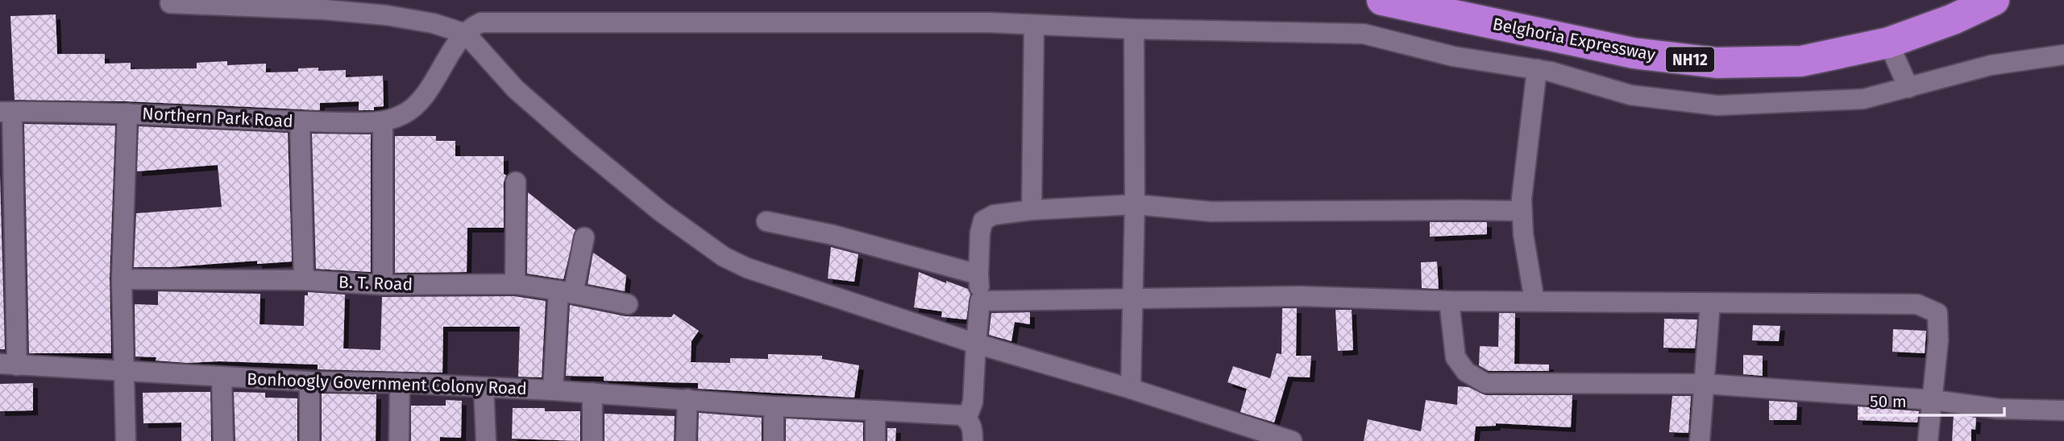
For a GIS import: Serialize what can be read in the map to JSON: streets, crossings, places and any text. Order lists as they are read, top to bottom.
{
  "streets": {
    "highway": ["Belghoria Expressway", "NH12"],
    "street": ["Northern Park Road", "B. T. Road", "Bonhoogly Government Colony Road"]
  },
  "scale_bar": "50 m"
}
